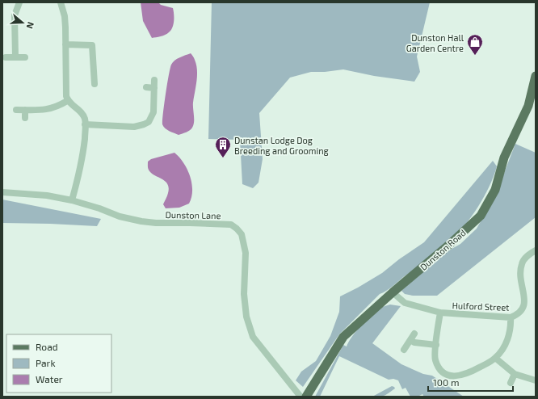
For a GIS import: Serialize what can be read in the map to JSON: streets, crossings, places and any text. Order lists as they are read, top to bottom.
{
  "streets": {
    "main road": ["Dunston Road"],
    "street": ["Dunston Lane", "Hulford Street"]
  },
  "crossings": [
    ["Dunston Road", "Hulford Street"]
  ],
  "places": {
    "shop": ["Dunston Hall Garden Centre"],
    "building": ["Dunstan Lodge Dog Breeding and Grooming"]
  },
  "legend": ["Road", "Park", "Water"],
  "scale_bar": "100 m",
  "north": "right"
}
